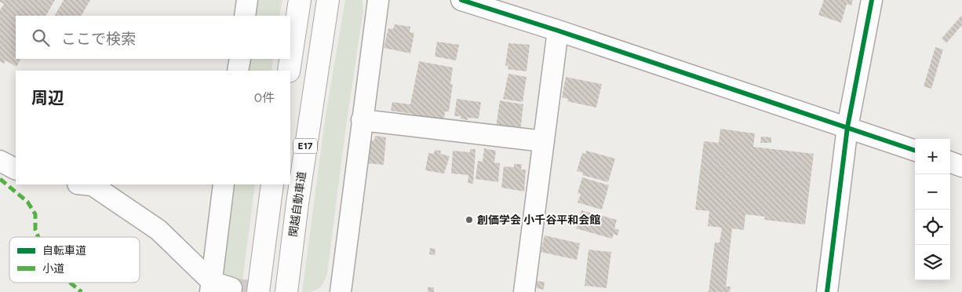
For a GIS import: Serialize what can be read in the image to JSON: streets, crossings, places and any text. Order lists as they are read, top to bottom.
{
  "streets": {
    "highway": ["E17", "関越自動車道"]
  },
  "places": ["創価学会 小千谷平和会館"],
  "legend": ["自転車道", "小道"],
  "page": {
    "search": "ここで検索",
    "heading": ["周辺", "0件"],
    "map_buttons": ["+", "−"]
  }
}
